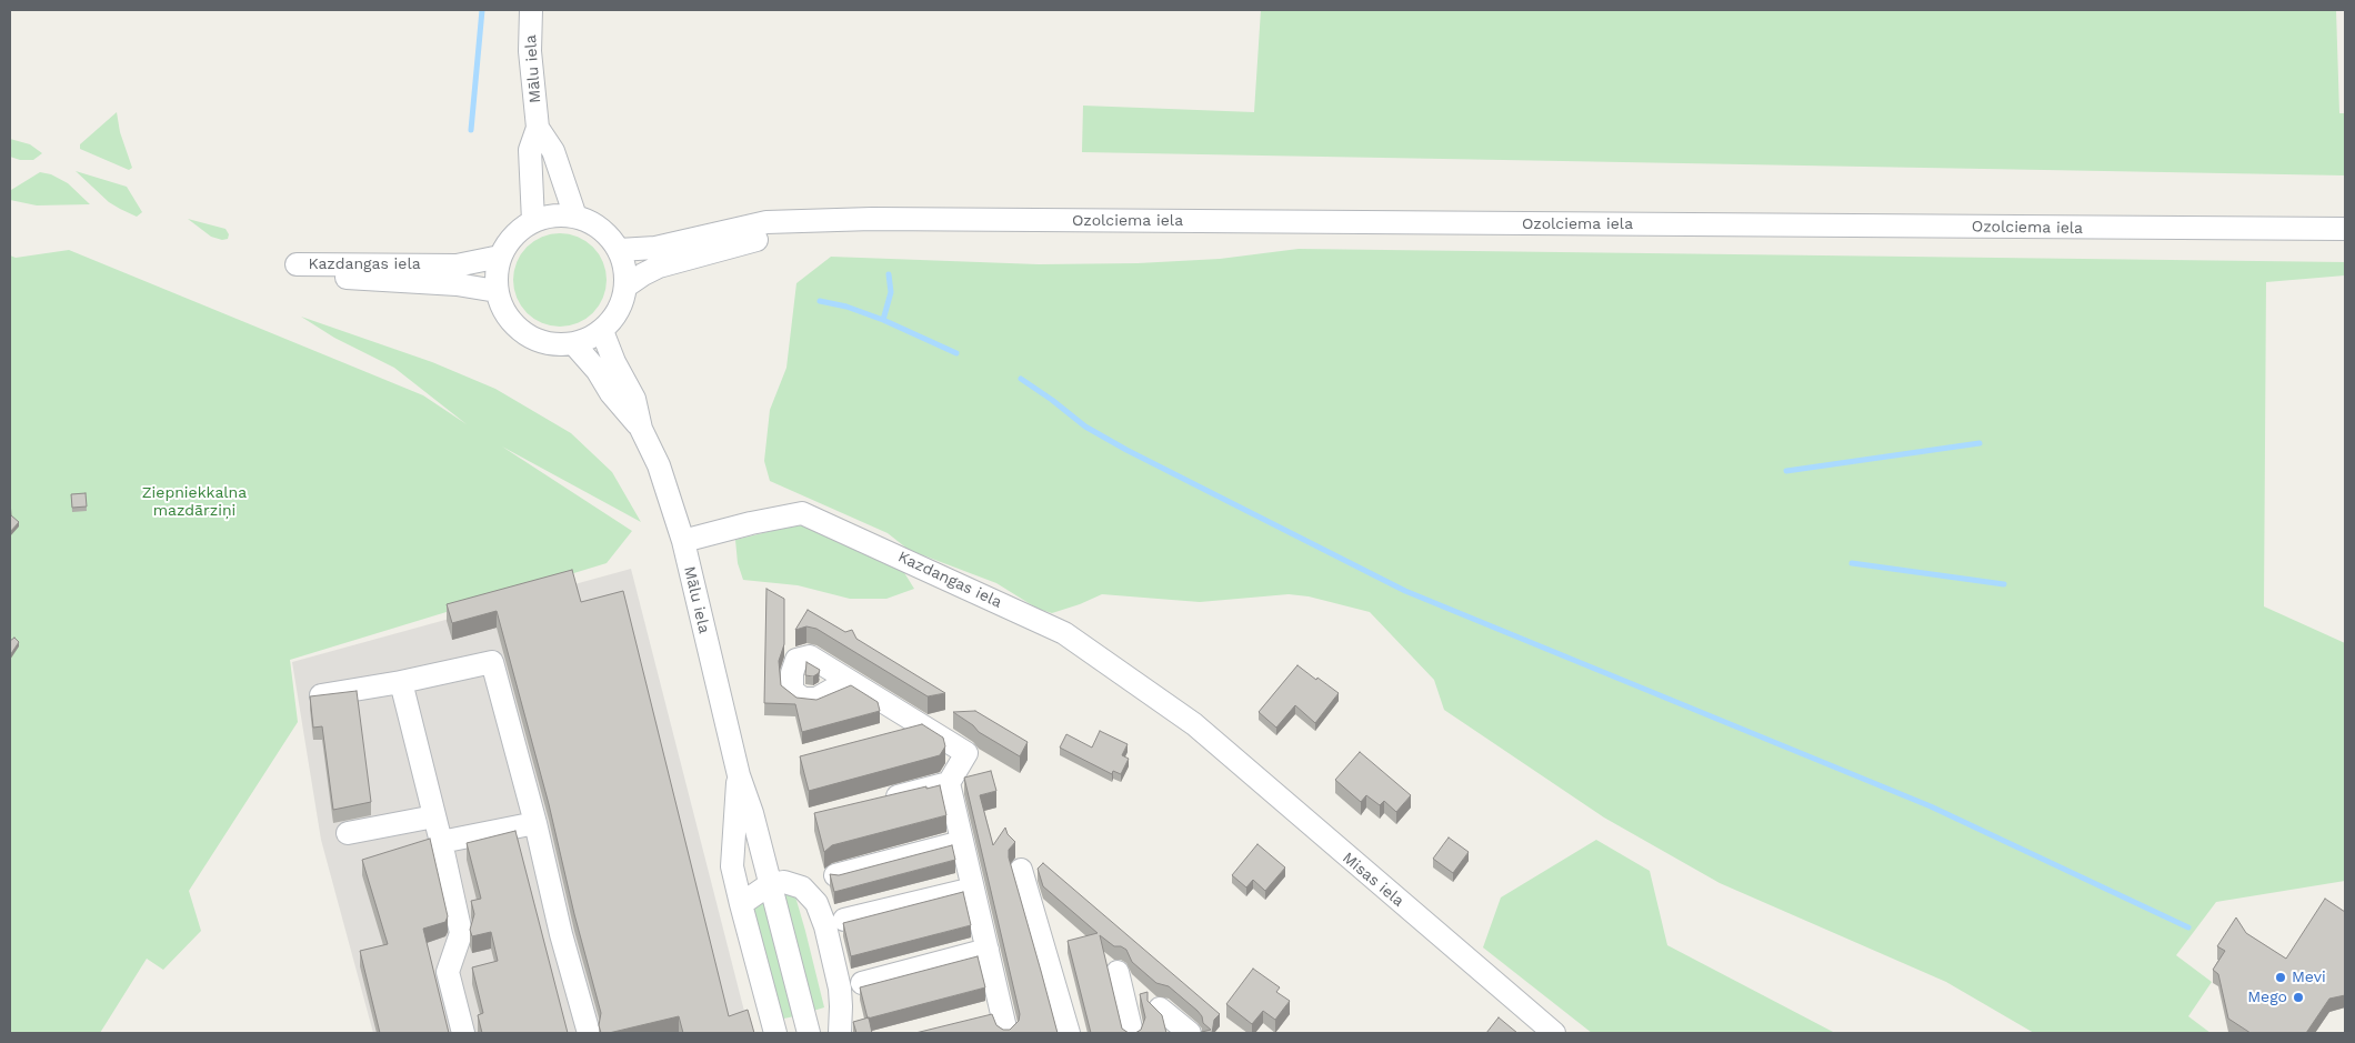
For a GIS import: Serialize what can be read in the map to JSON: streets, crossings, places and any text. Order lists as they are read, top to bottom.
{
  "streets": {
    "street": [
      "Mālu iela",
      "Ozolciema iela",
      "Kazdangas iela",
      "Misas iela"
    ]
  },
  "crossings": [
    ["Mālu iela", "Ozolciema iela"],
    ["Mālu iela", "Kazdangas iela"],
    ["Ozolciema iela", "Kazdangas iela"],
    ["Kazdangas iela", "Misas iela"]
  ],
  "parks": ["Ziepniekkalna mazdārziņi"],
  "places": ["Mevi", "Mego"]
}
